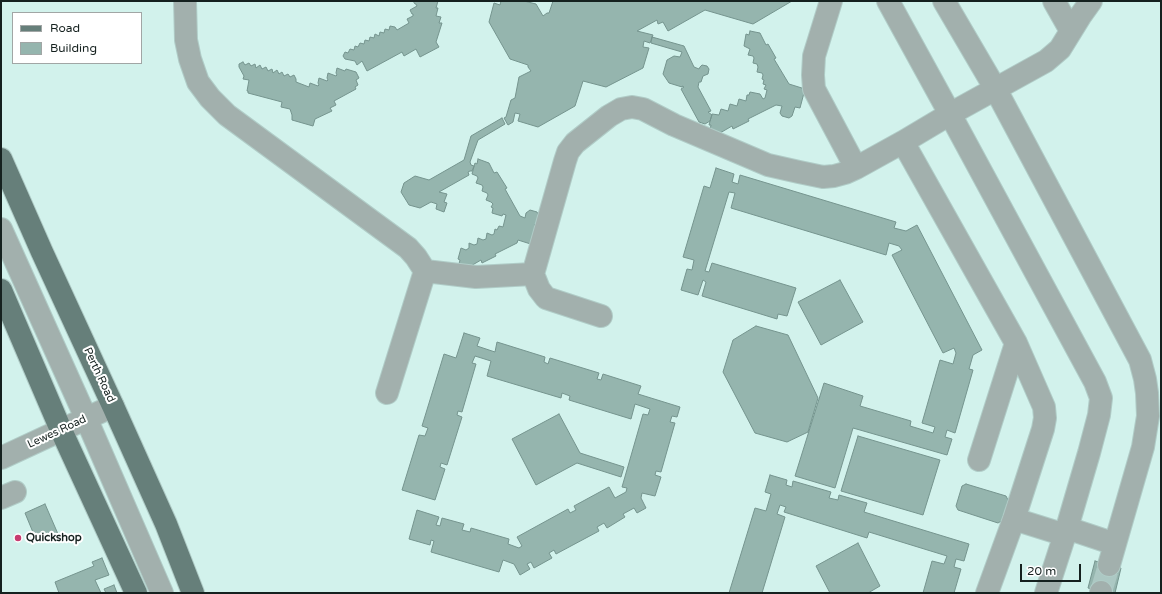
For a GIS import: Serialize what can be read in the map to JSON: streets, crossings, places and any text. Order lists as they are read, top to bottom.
{
  "streets": {
    "main road": ["Perth Road"],
    "street": ["Lewes Road"]
  },
  "crossings": [
    ["Perth Road", "Lewes Road"]
  ],
  "places": ["Quickshop"],
  "legend": ["Road", "Building"],
  "scale_bar": "20 m"
}
